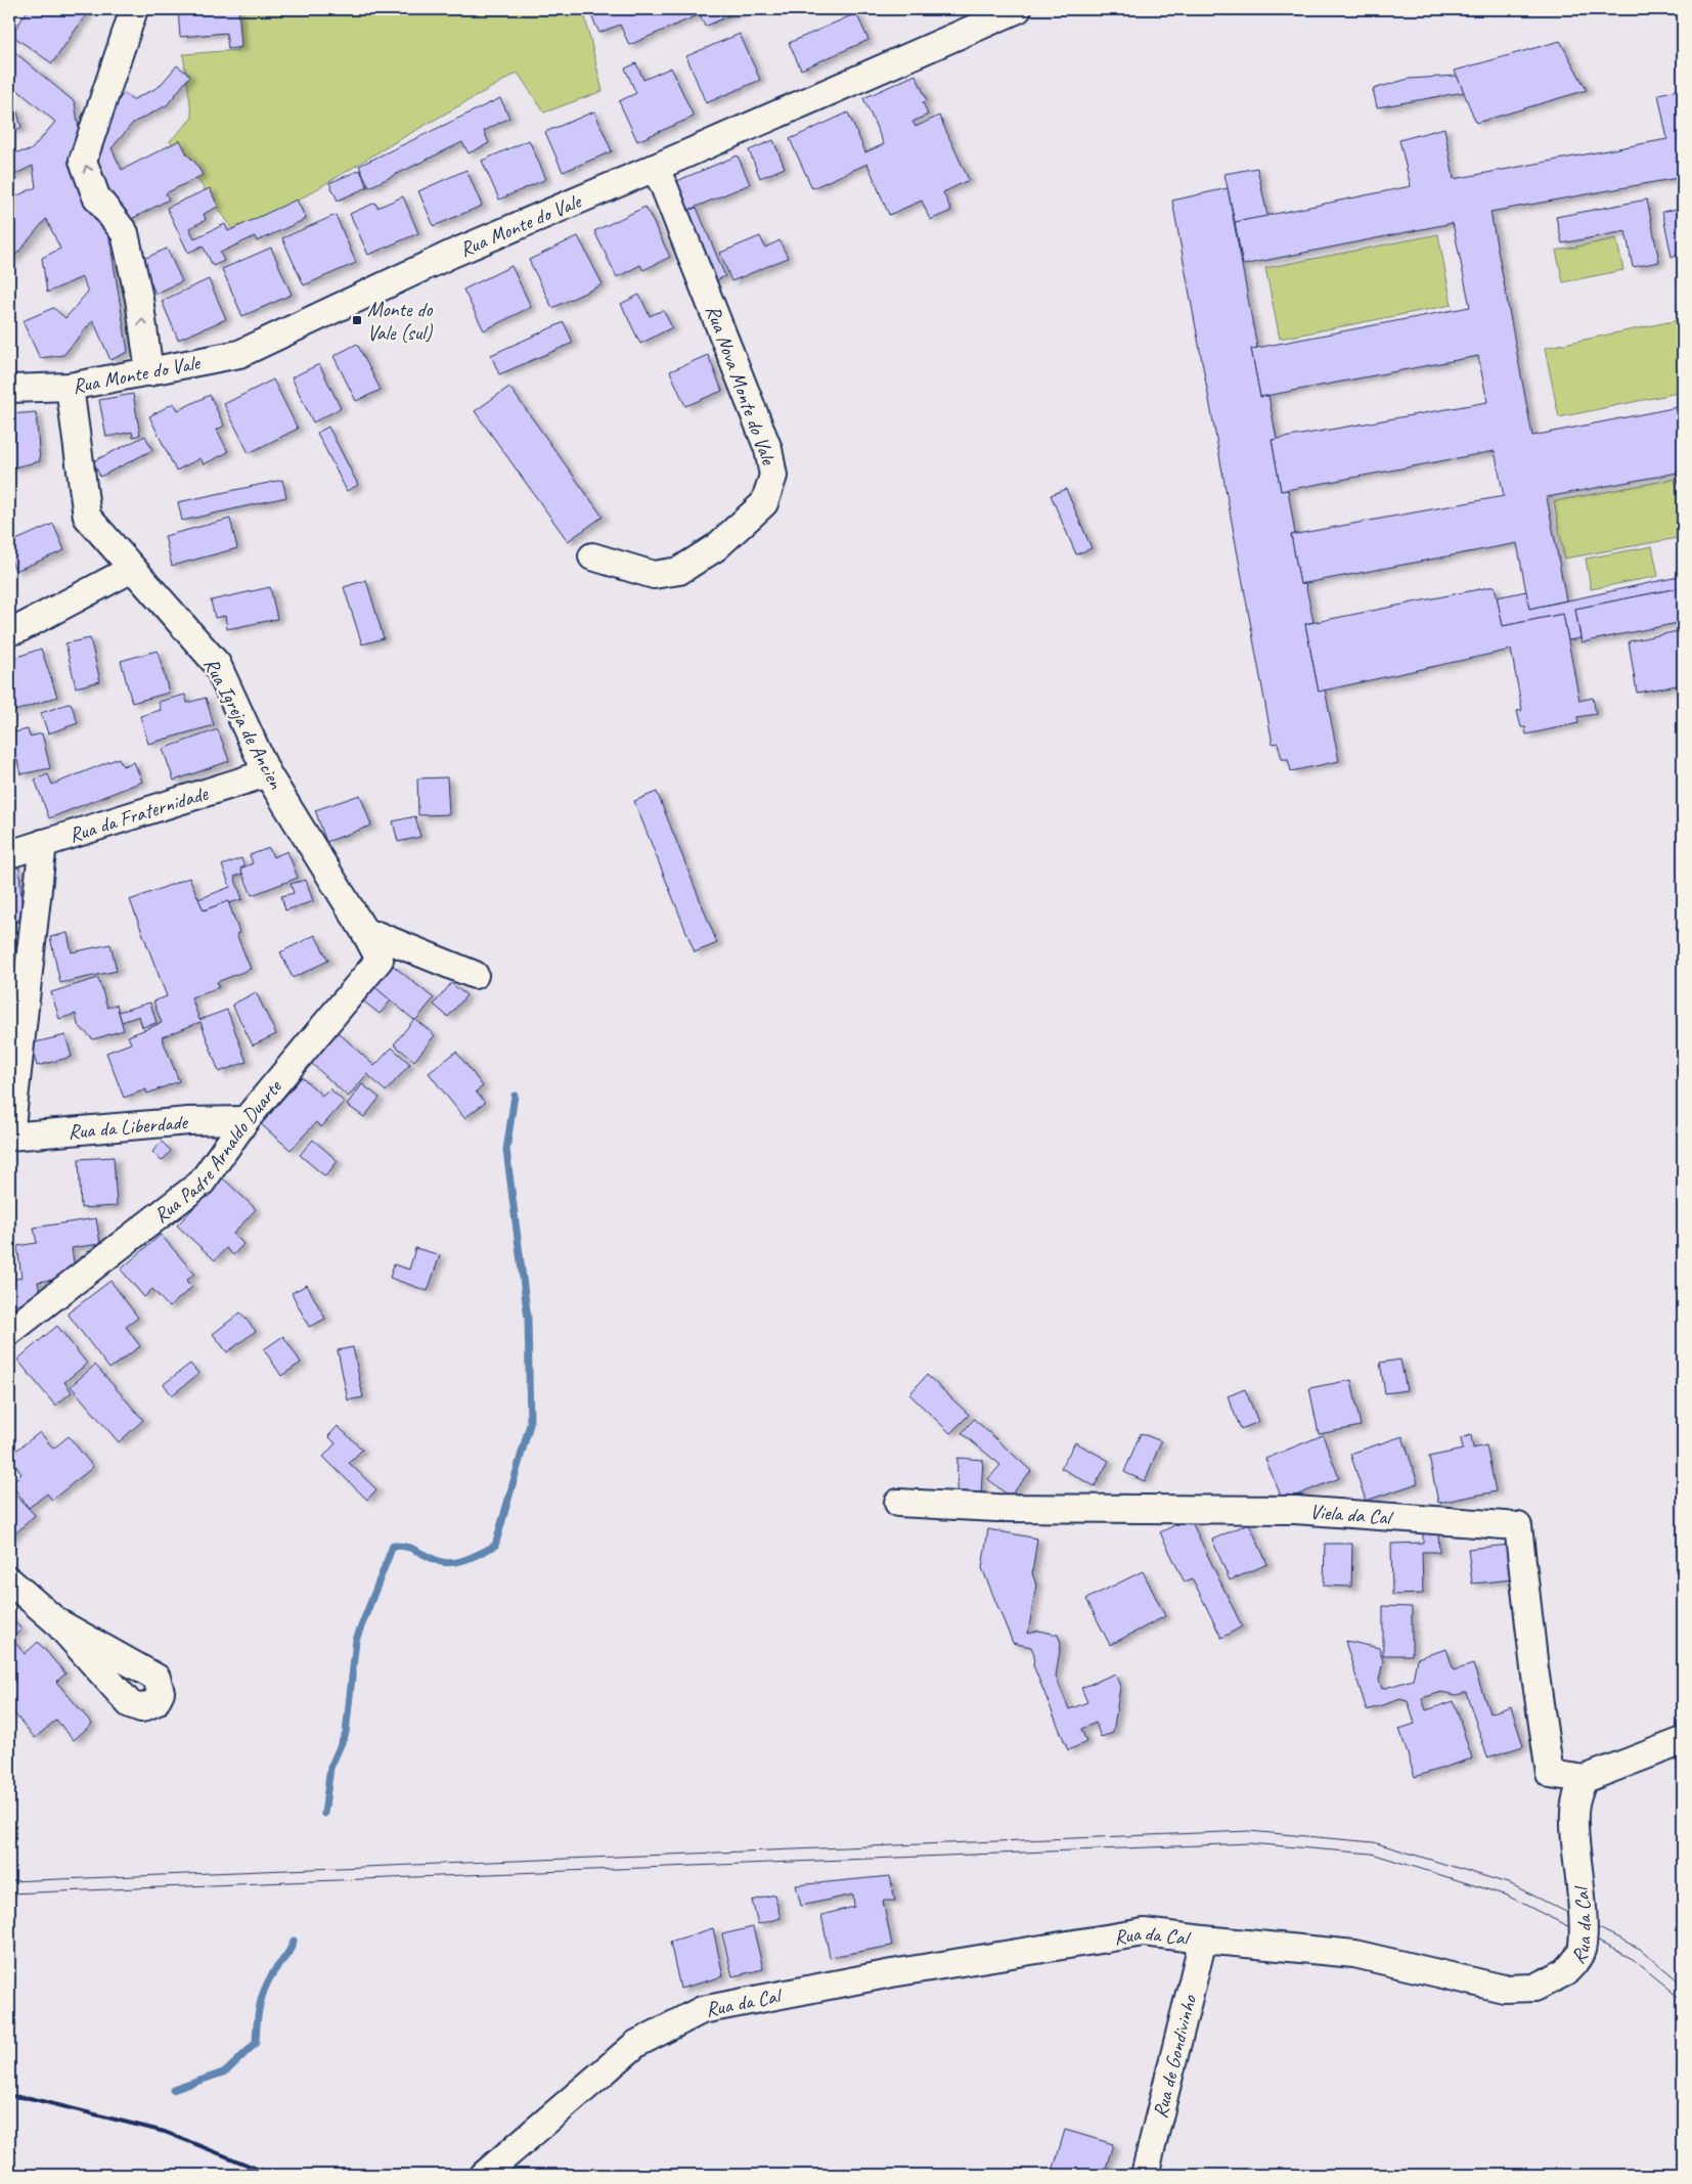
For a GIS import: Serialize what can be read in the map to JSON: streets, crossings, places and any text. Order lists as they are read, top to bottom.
{
  "streets": {
    "street": [
      "Rua Monte do Vale",
      "Rua Nova Monte do Vale",
      "Rua Igreja de Ancien",
      "Rua da Fraternidade",
      "Rua da Liberdade",
      "Rua Padre Arnaldo Duarte",
      "Viela da Cal",
      "Rua da Cal",
      "Rua de Gondivinho"
    ]
  },
  "crossings": [
    ["Rua Monte do Vale", "Rua Nova Monte do Vale"],
    ["Rua Monte do Vale", "Rua Igreja de Ancien"],
    ["Rua Igreja de Ancien", "Rua da Fraternidade"],
    ["Rua Igreja de Ancien", "Rua Padre Arnaldo Duarte"],
    ["Rua da Liberdade", "Rua Padre Arnaldo Duarte"],
    ["Viela da Cal", "Rua da Cal"],
    ["Rua da Cal", "Rua de Gondivinho"]
  ],
  "places": {
    "transit": ["Monte do Vale (sul)"]
  }
}
